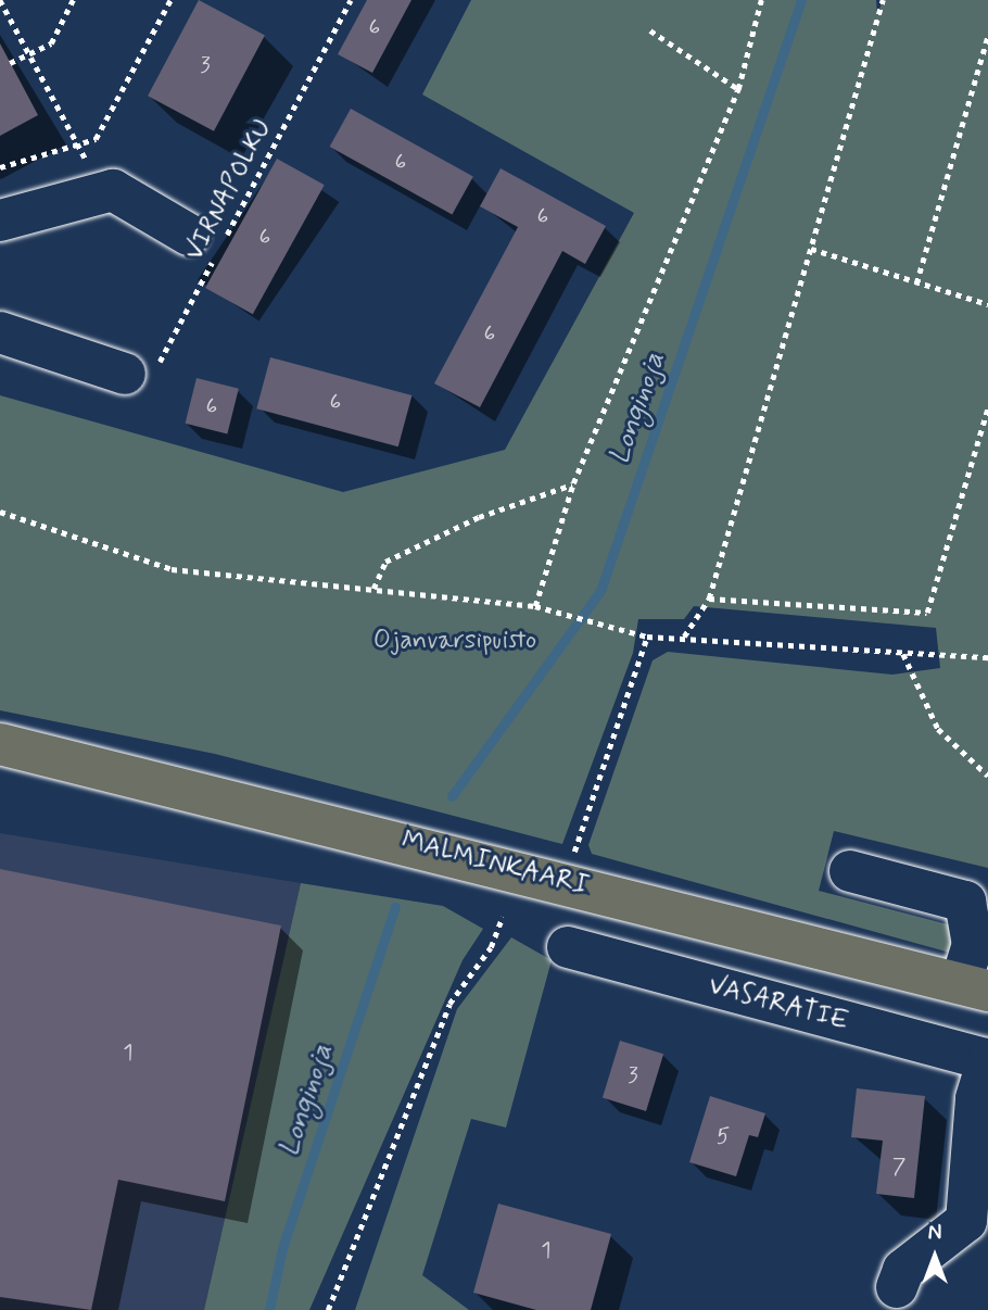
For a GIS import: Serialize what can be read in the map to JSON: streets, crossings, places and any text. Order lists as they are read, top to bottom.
{
  "streets": {
    "main road": ["MALMINKAARI"],
    "street": ["VASARATIE"],
    "path": ["VIRNAPOLKU"]
  },
  "water": ["Longinoja"],
  "parks": ["Ojanvarsipuisto"],
  "house_numbers": [
    "6",
    "3",
    "6",
    "6",
    "6",
    "6",
    "6",
    "6",
    "1",
    "3",
    "5",
    "7",
    "1"
  ],
  "north": "top"
}
